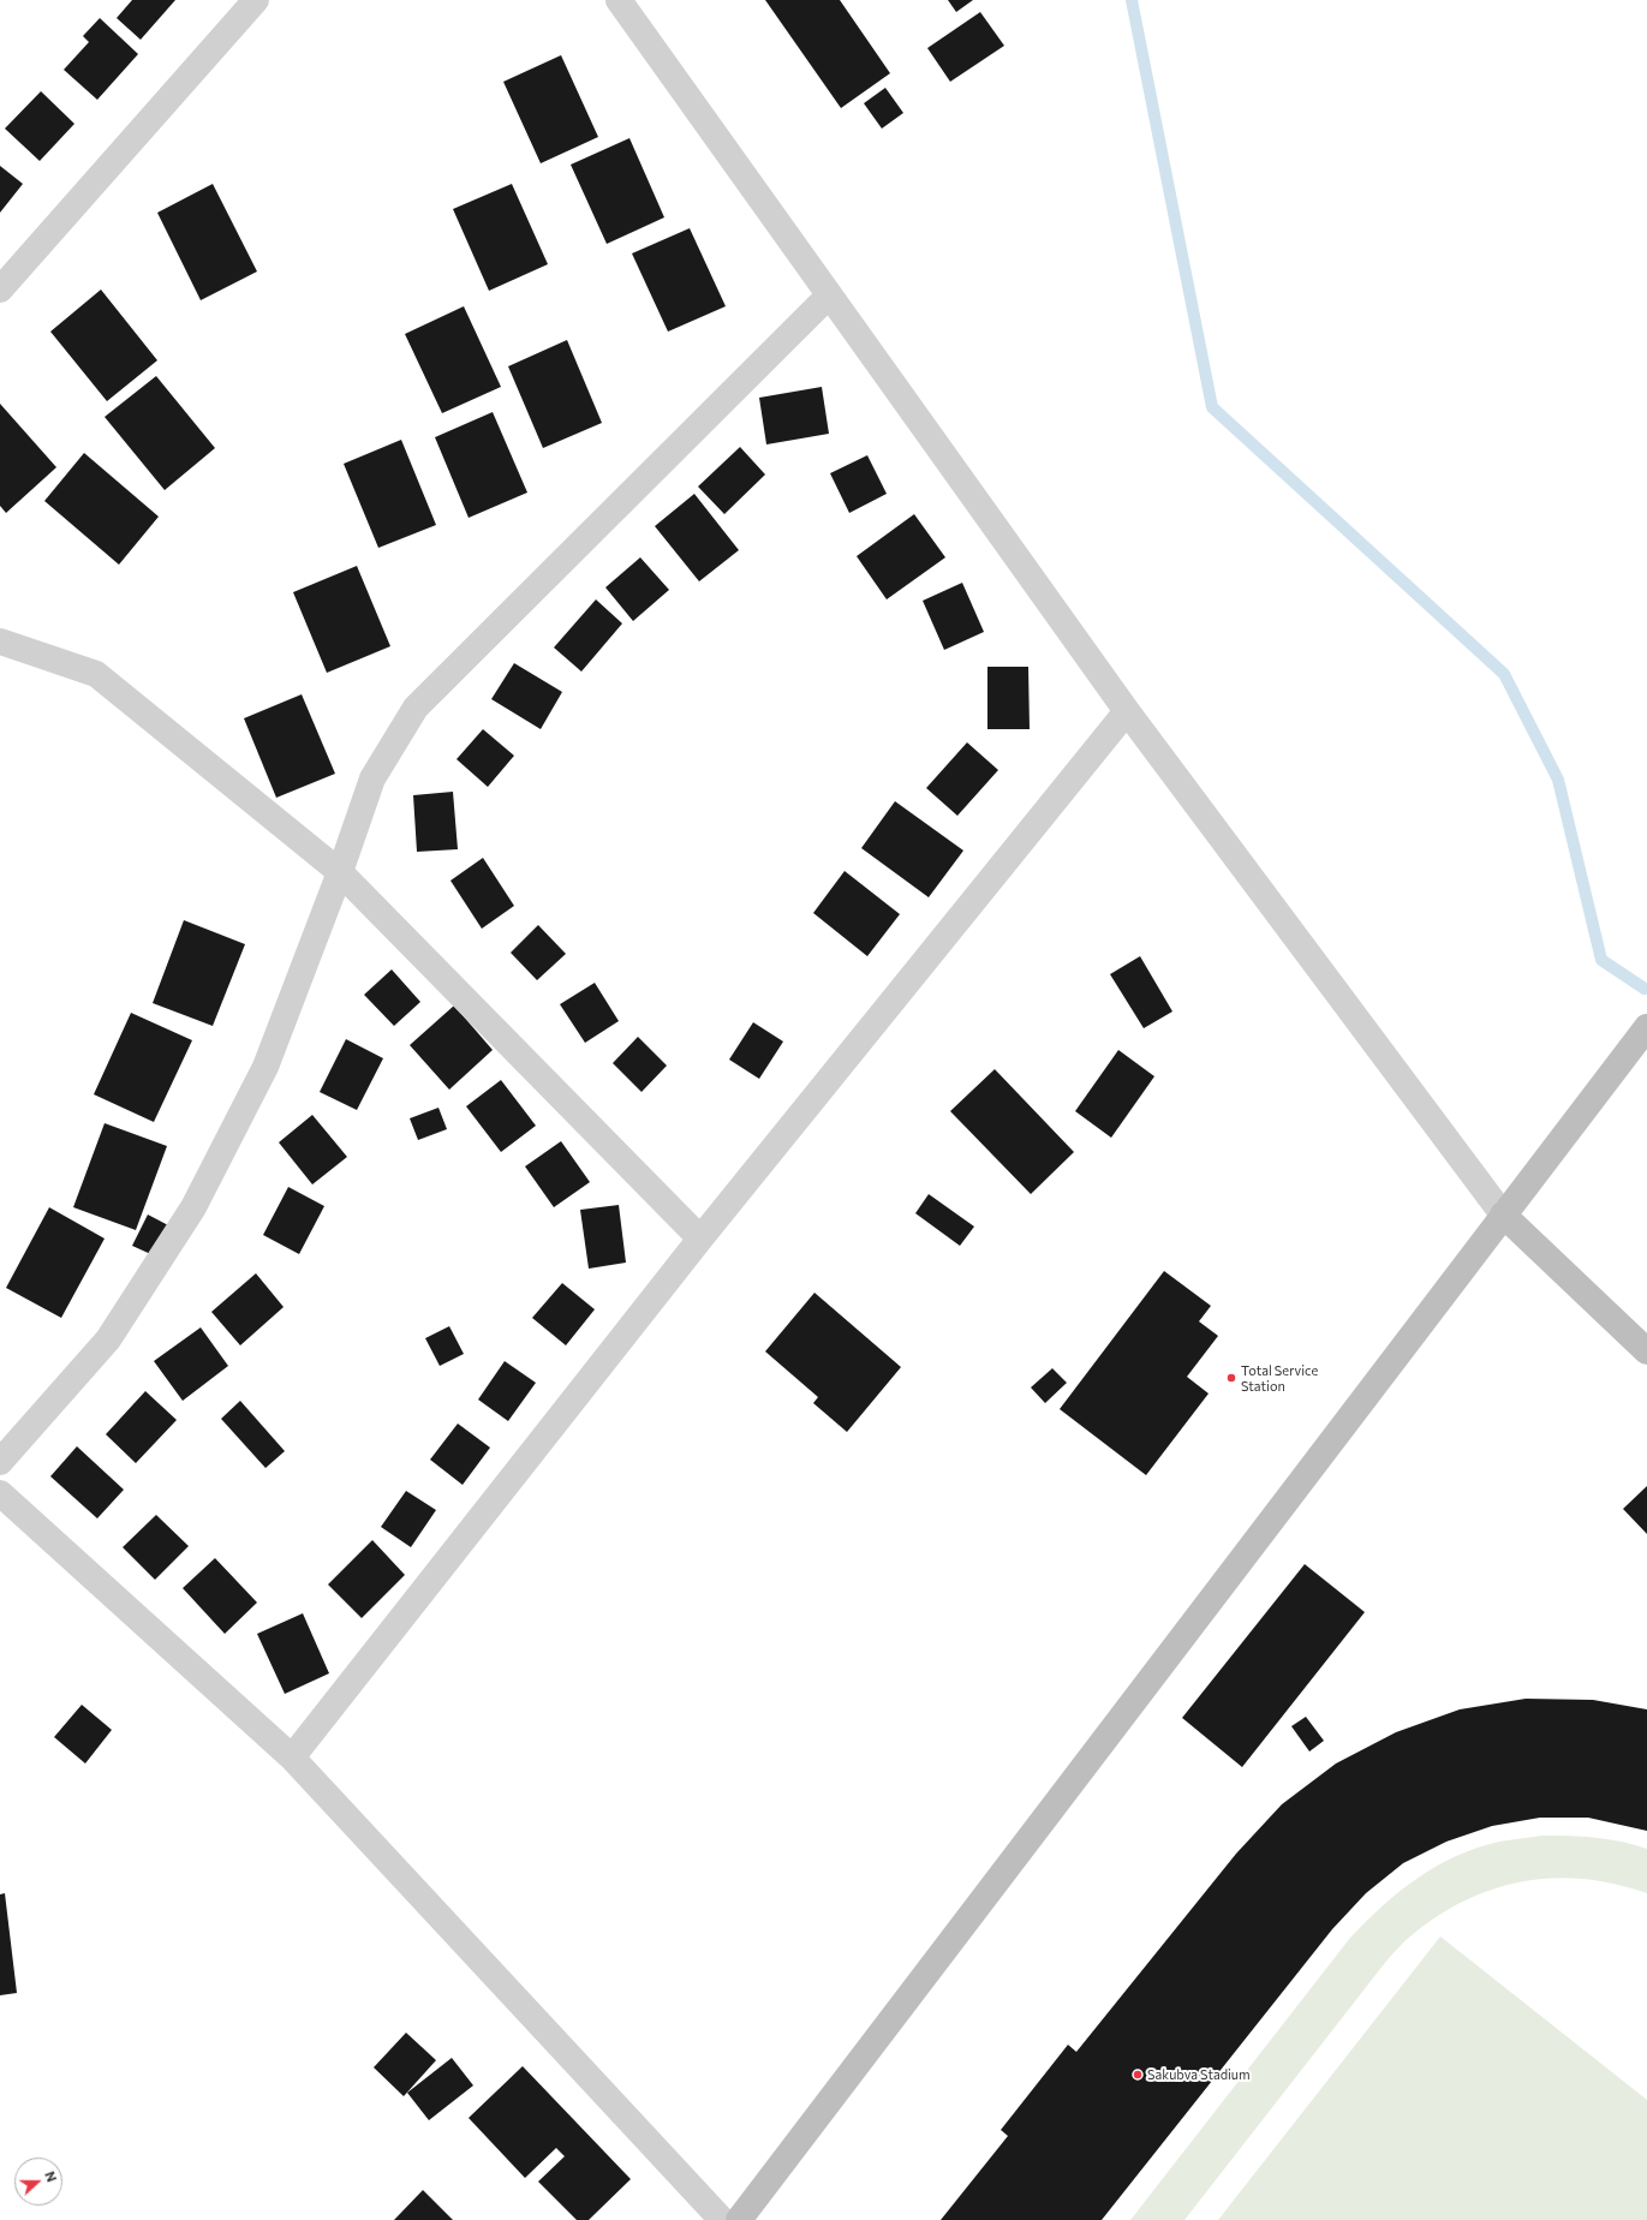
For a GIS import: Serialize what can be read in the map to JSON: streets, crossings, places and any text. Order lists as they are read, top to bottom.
{
  "places": ["Total Service Station", "Sakubva Stadium"],
  "north": "right"
}
